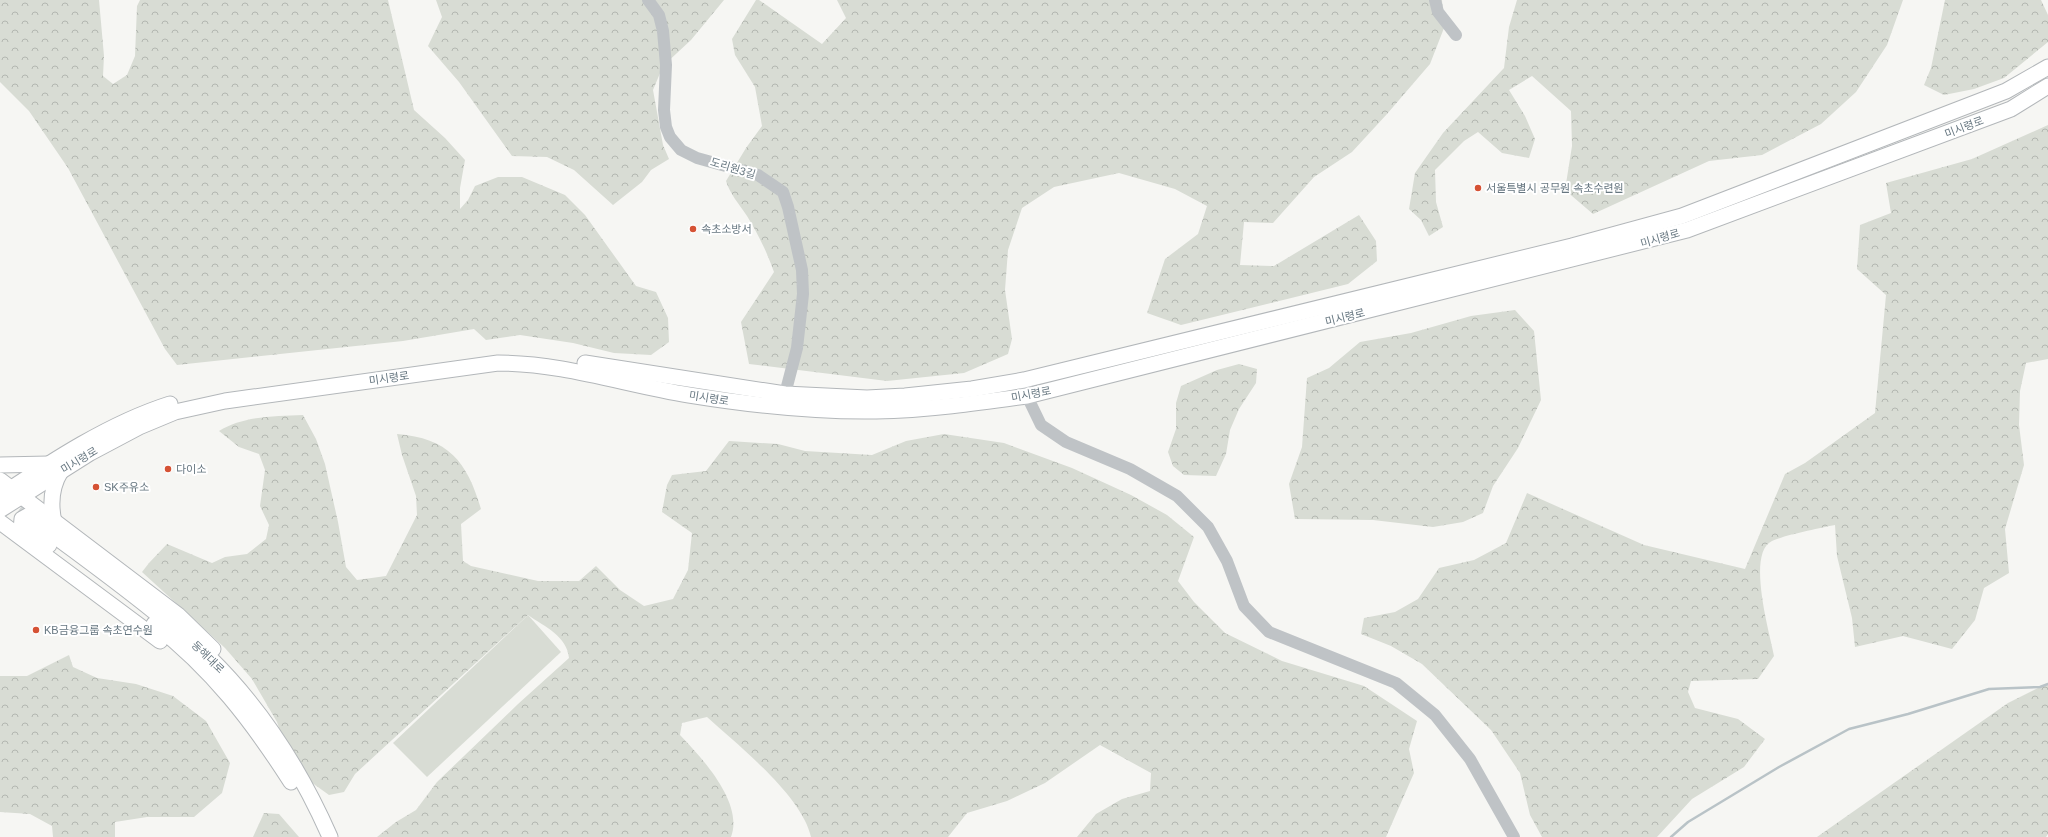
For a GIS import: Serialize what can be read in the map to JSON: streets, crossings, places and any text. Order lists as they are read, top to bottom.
{
  "streets": {
    "main road": ["미시령로", "동해대로"],
    "street": ["도리원3길"]
  },
  "crossings": [
    ["미시령로", "도리원3길"]
  ],
  "places": [
    "서울특별시 공무원 속초수련원",
    "속초소방서",
    "다이소",
    "SK주유소",
    "KB금융그룹 속초연수원"
  ]
}
